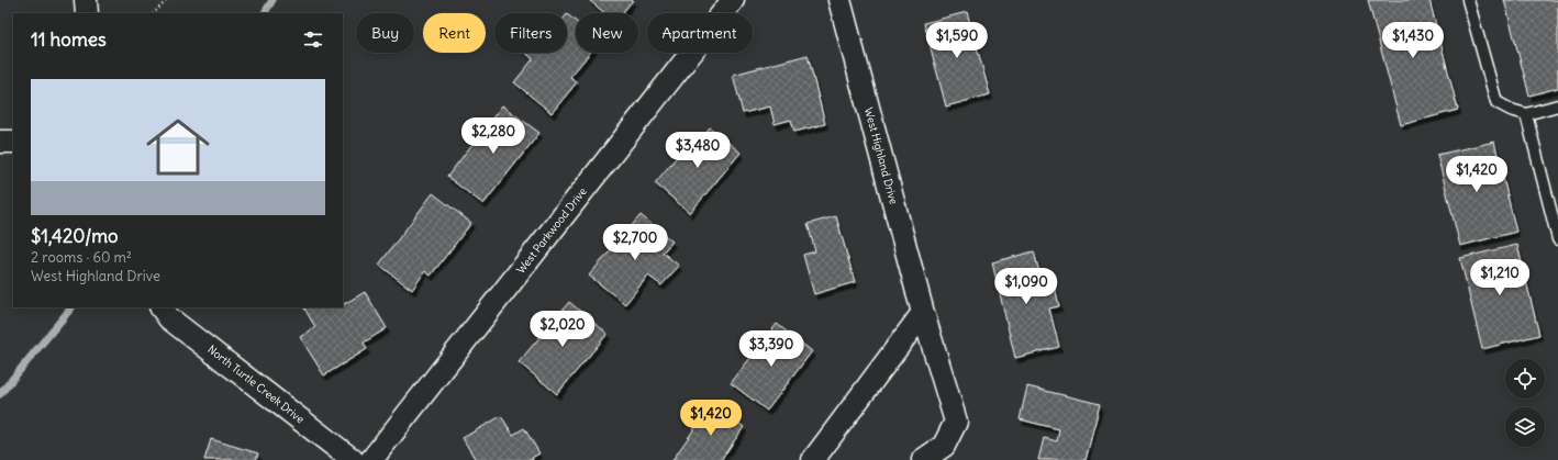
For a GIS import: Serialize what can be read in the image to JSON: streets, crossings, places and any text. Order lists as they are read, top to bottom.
{
  "streets": {
    "street": ["West Highland Drive", "West Parkwood Drive", "North Turtle Creek Drive"]
  },
  "page": {
    "chip": [
      "Buy",
      "Rent",
      "Filters",
      "New",
      "Apartment"
    ],
    "heading": "11 homes",
    "price": [
      "$1,590",
      "$1,430",
      "$2,280",
      "$3,480",
      "$1,420",
      "$2,700",
      "$1,210",
      "$1,090",
      "$2,020",
      "$3,390",
      "$1,420"
    ],
    "list": [
      {
        "name": "$1,420/mo",
        "note": "2 rooms · 60 m² · West Highland Drive"
      }
    ]
  }
}
